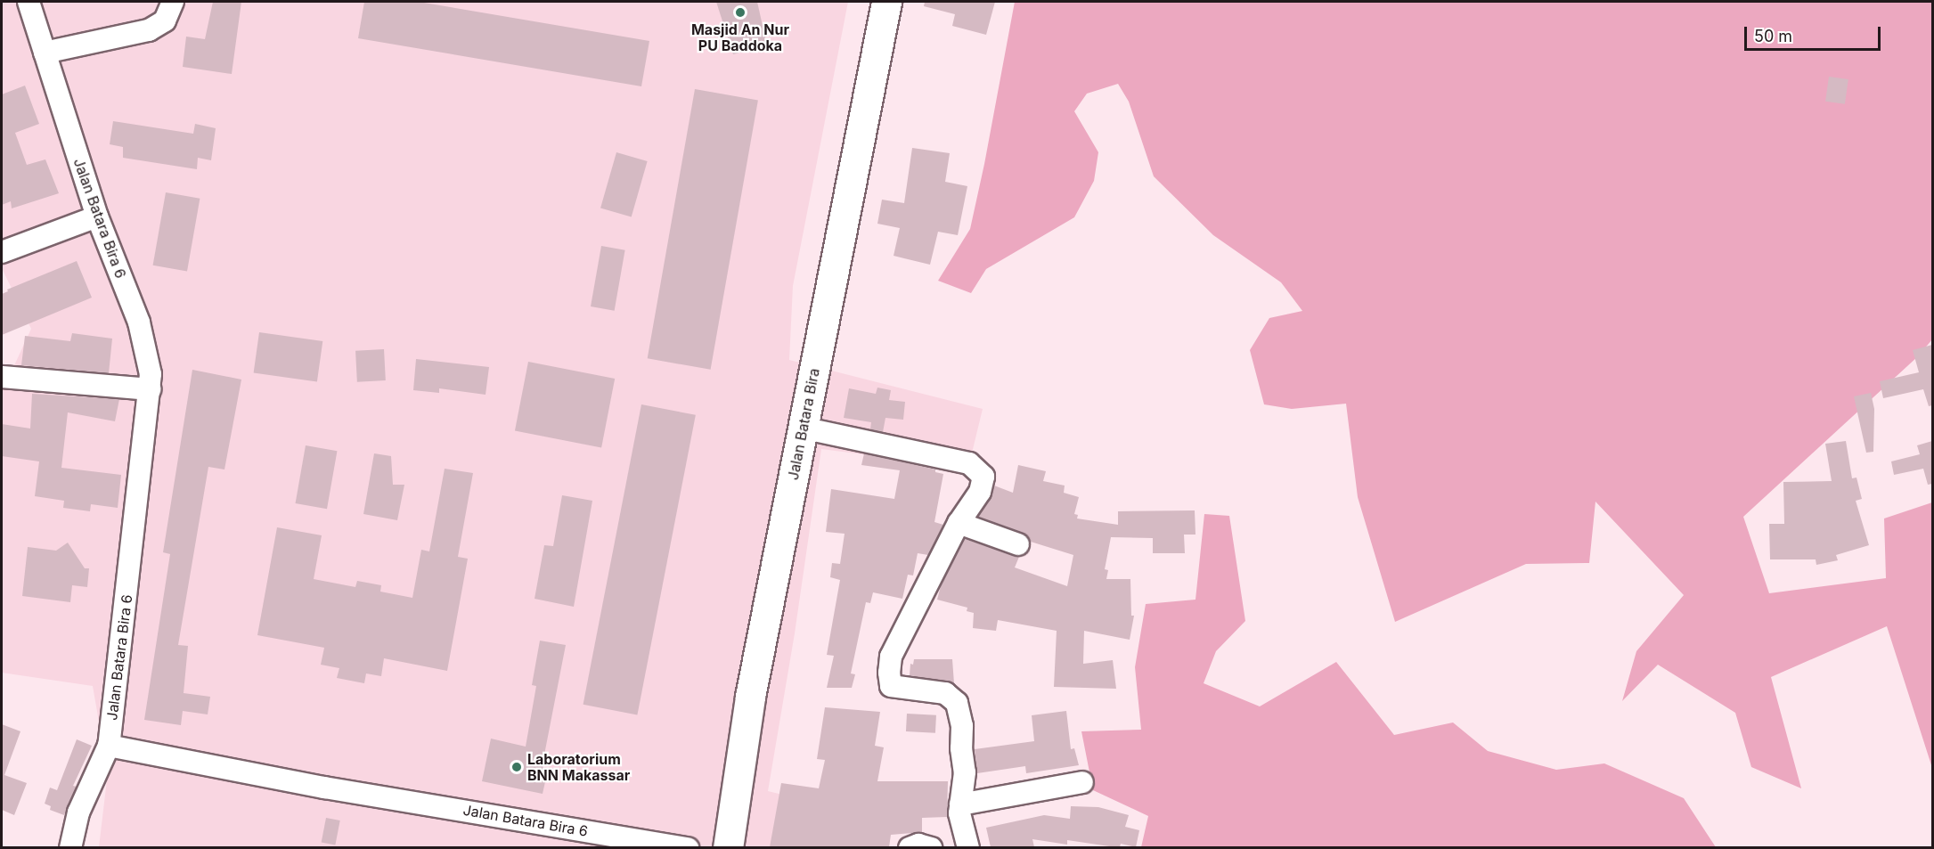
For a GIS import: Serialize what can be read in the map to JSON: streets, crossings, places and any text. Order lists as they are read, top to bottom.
{
  "streets": {
    "street": ["Jalan Batara Bira 6", "Jalan Batara Bira"]
  },
  "places": ["Masjid An Nur PU Baddoka", "Laboratorium BNN Makassar"],
  "scale_bar": "50 m"
}
